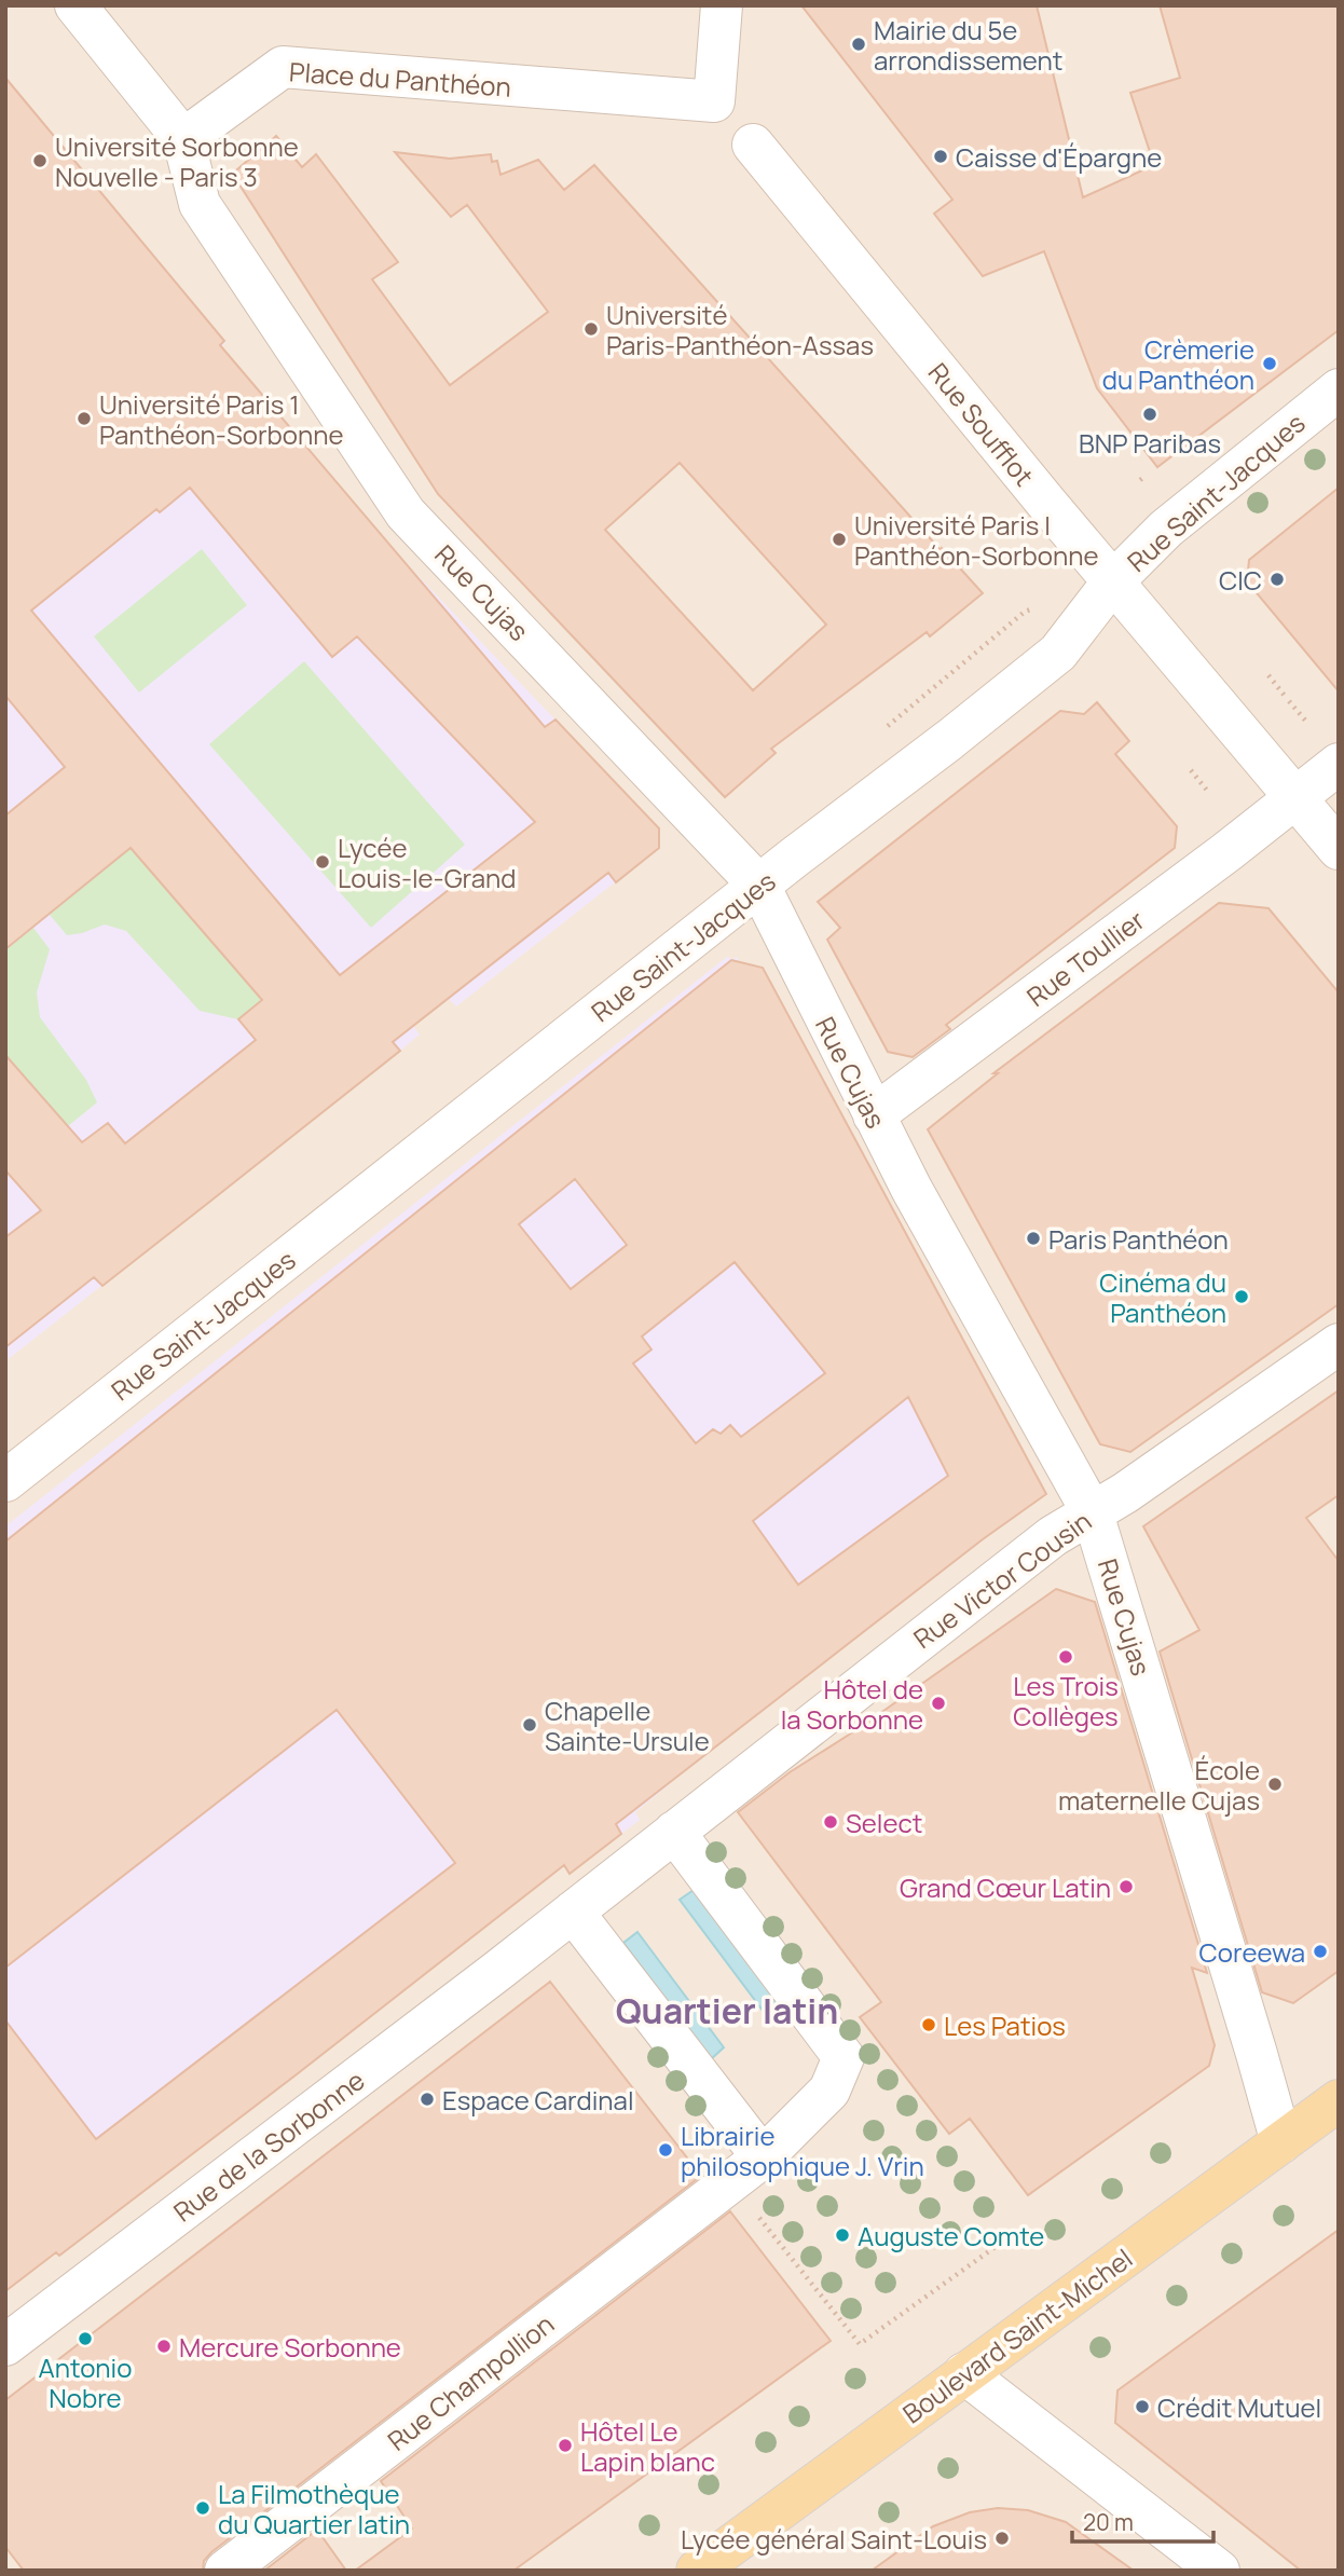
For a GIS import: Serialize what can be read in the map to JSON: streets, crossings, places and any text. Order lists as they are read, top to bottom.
{
  "streets": {
    "main road": ["Boulevard Saint-Michel"],
    "street": [
      "Place du Panthéon",
      "Rue Soufflot",
      "Rue Saint-Jacques",
      "Rue Cujas",
      "Rue Toullier",
      "Rue Victor Cousin",
      "Rue de la Sorbonne",
      "Rue Champollion"
    ]
  },
  "crossings": [
    ["Place du Panthéon", "Rue Soufflot"],
    ["Place du Panthéon", "Rue Cujas"],
    ["Rue Soufflot", "Rue Saint-Jacques"],
    ["Rue Soufflot", "Rue Toullier"],
    ["Rue Saint-Jacques", "Rue Cujas"],
    ["Rue Cujas", "Rue Toullier"],
    ["Rue Cujas", "Rue Victor Cousin"],
    ["Rue Cujas", "Boulevard Saint-Michel"],
    ["Rue Victor Cousin", "Rue de la Sorbonne"],
    ["Rue Victor Cousin", "Rue Champollion"]
  ],
  "districts": ["Quartier latin"],
  "places": [
    "Mairie du 5e arrondissement",
    "Caisse d'Épargne",
    "Université Sorbonne Nouvelle - Paris 3",
    "Université Paris-Panthéon-Assas",
    "Crèmerie du Panthéon",
    "BNP Paribas",
    "Université Paris 1 Panthéon-Sorbonne",
    "Université Paris I Panthéon-Sorbonne",
    "CIC",
    "Lycée Louis-le-Grand",
    "Paris Panthéon",
    "Cinéma du Panthéon",
    "Les Trois Collèges",
    "Hôtel de la Sorbonne",
    "Chapelle Sainte-Ursule",
    "École maternelle Cujas",
    "Select",
    "Grand Cœur Latin",
    "Coreewa",
    "Les Patios",
    "Espace Cardinal",
    "Librairie philosophique J. Vrin",
    "Auguste Comte",
    "Antonio Nobre",
    "Mercure Sorbonne",
    "Crédit Mutuel",
    "Hôtel Le Lapin blanc",
    "La Filmothèque du Quartier latin",
    "Lycée général Saint-Louis"
  ],
  "scale_bar": "20 m"
}
